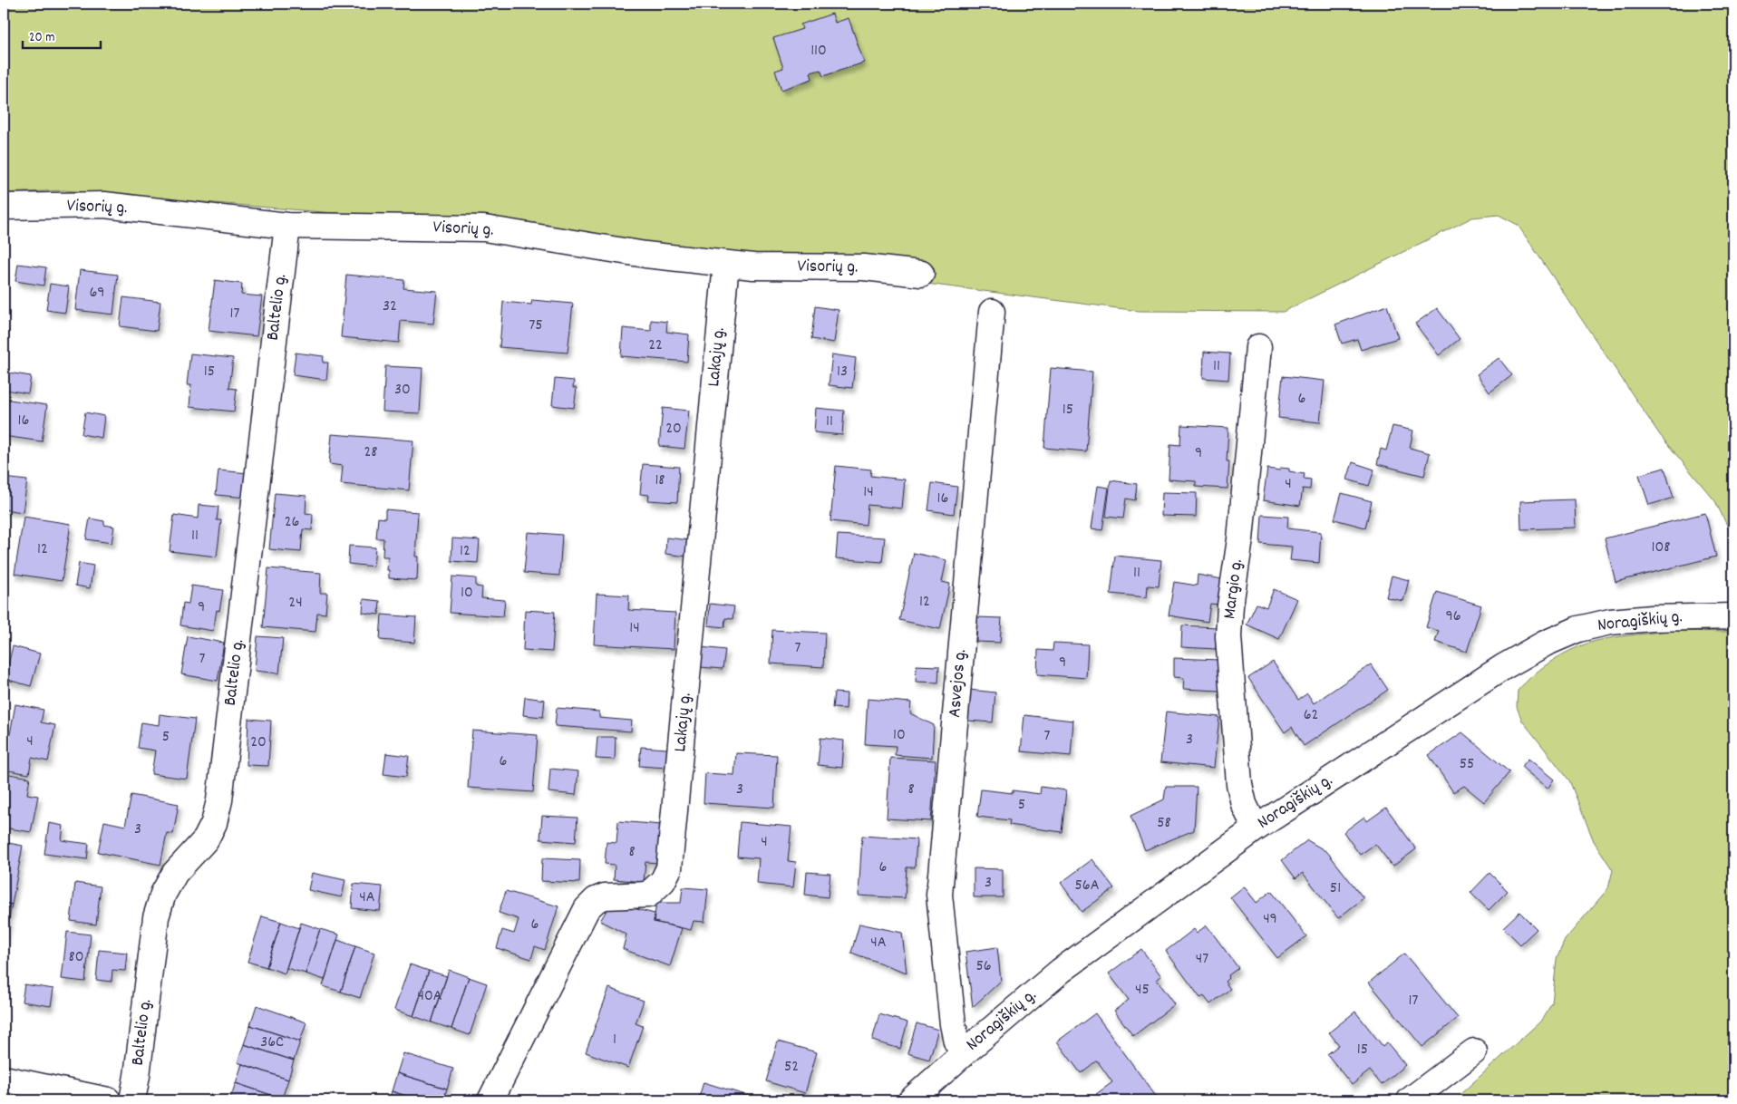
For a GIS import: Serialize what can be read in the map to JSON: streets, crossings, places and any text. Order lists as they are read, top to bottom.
{
  "streets": {
    "street": [
      "Visorių g.",
      "Baltelio g.",
      "Lakajų g.",
      "Margio g.",
      "Noragiškių g.",
      "Asvejos g."
    ]
  },
  "crossings": [
    ["Visorių g.", "Baltelio g."],
    ["Visorių g.", "Lakajų g."],
    ["Margio g.", "Noragiškių g."],
    ["Noragiškių g.", "Asvejos g."]
  ],
  "house_numbers": [
    "110",
    "69",
    "32",
    "17",
    "75",
    "22",
    "11",
    "15",
    "13",
    "30",
    "6",
    "15",
    "16",
    "11",
    "20",
    "28",
    "9",
    "18",
    "4",
    "14",
    "16",
    "26",
    "11",
    "108",
    "12",
    "12",
    "11",
    "10",
    "12",
    "24",
    "9",
    "96",
    "14",
    "7",
    "7",
    "9",
    "62",
    "10",
    "7",
    "5",
    "3",
    "4",
    "20",
    "6",
    "55",
    "3",
    "8",
    "5",
    "58",
    "3",
    "4",
    "8",
    "6",
    "3",
    "56A",
    "51",
    "4A",
    "49",
    "6",
    "4A",
    "80",
    "47",
    "56",
    "45",
    "40A",
    "17",
    "1",
    "36C",
    "15",
    "52"
  ],
  "scale_bar": "20 m"
}
